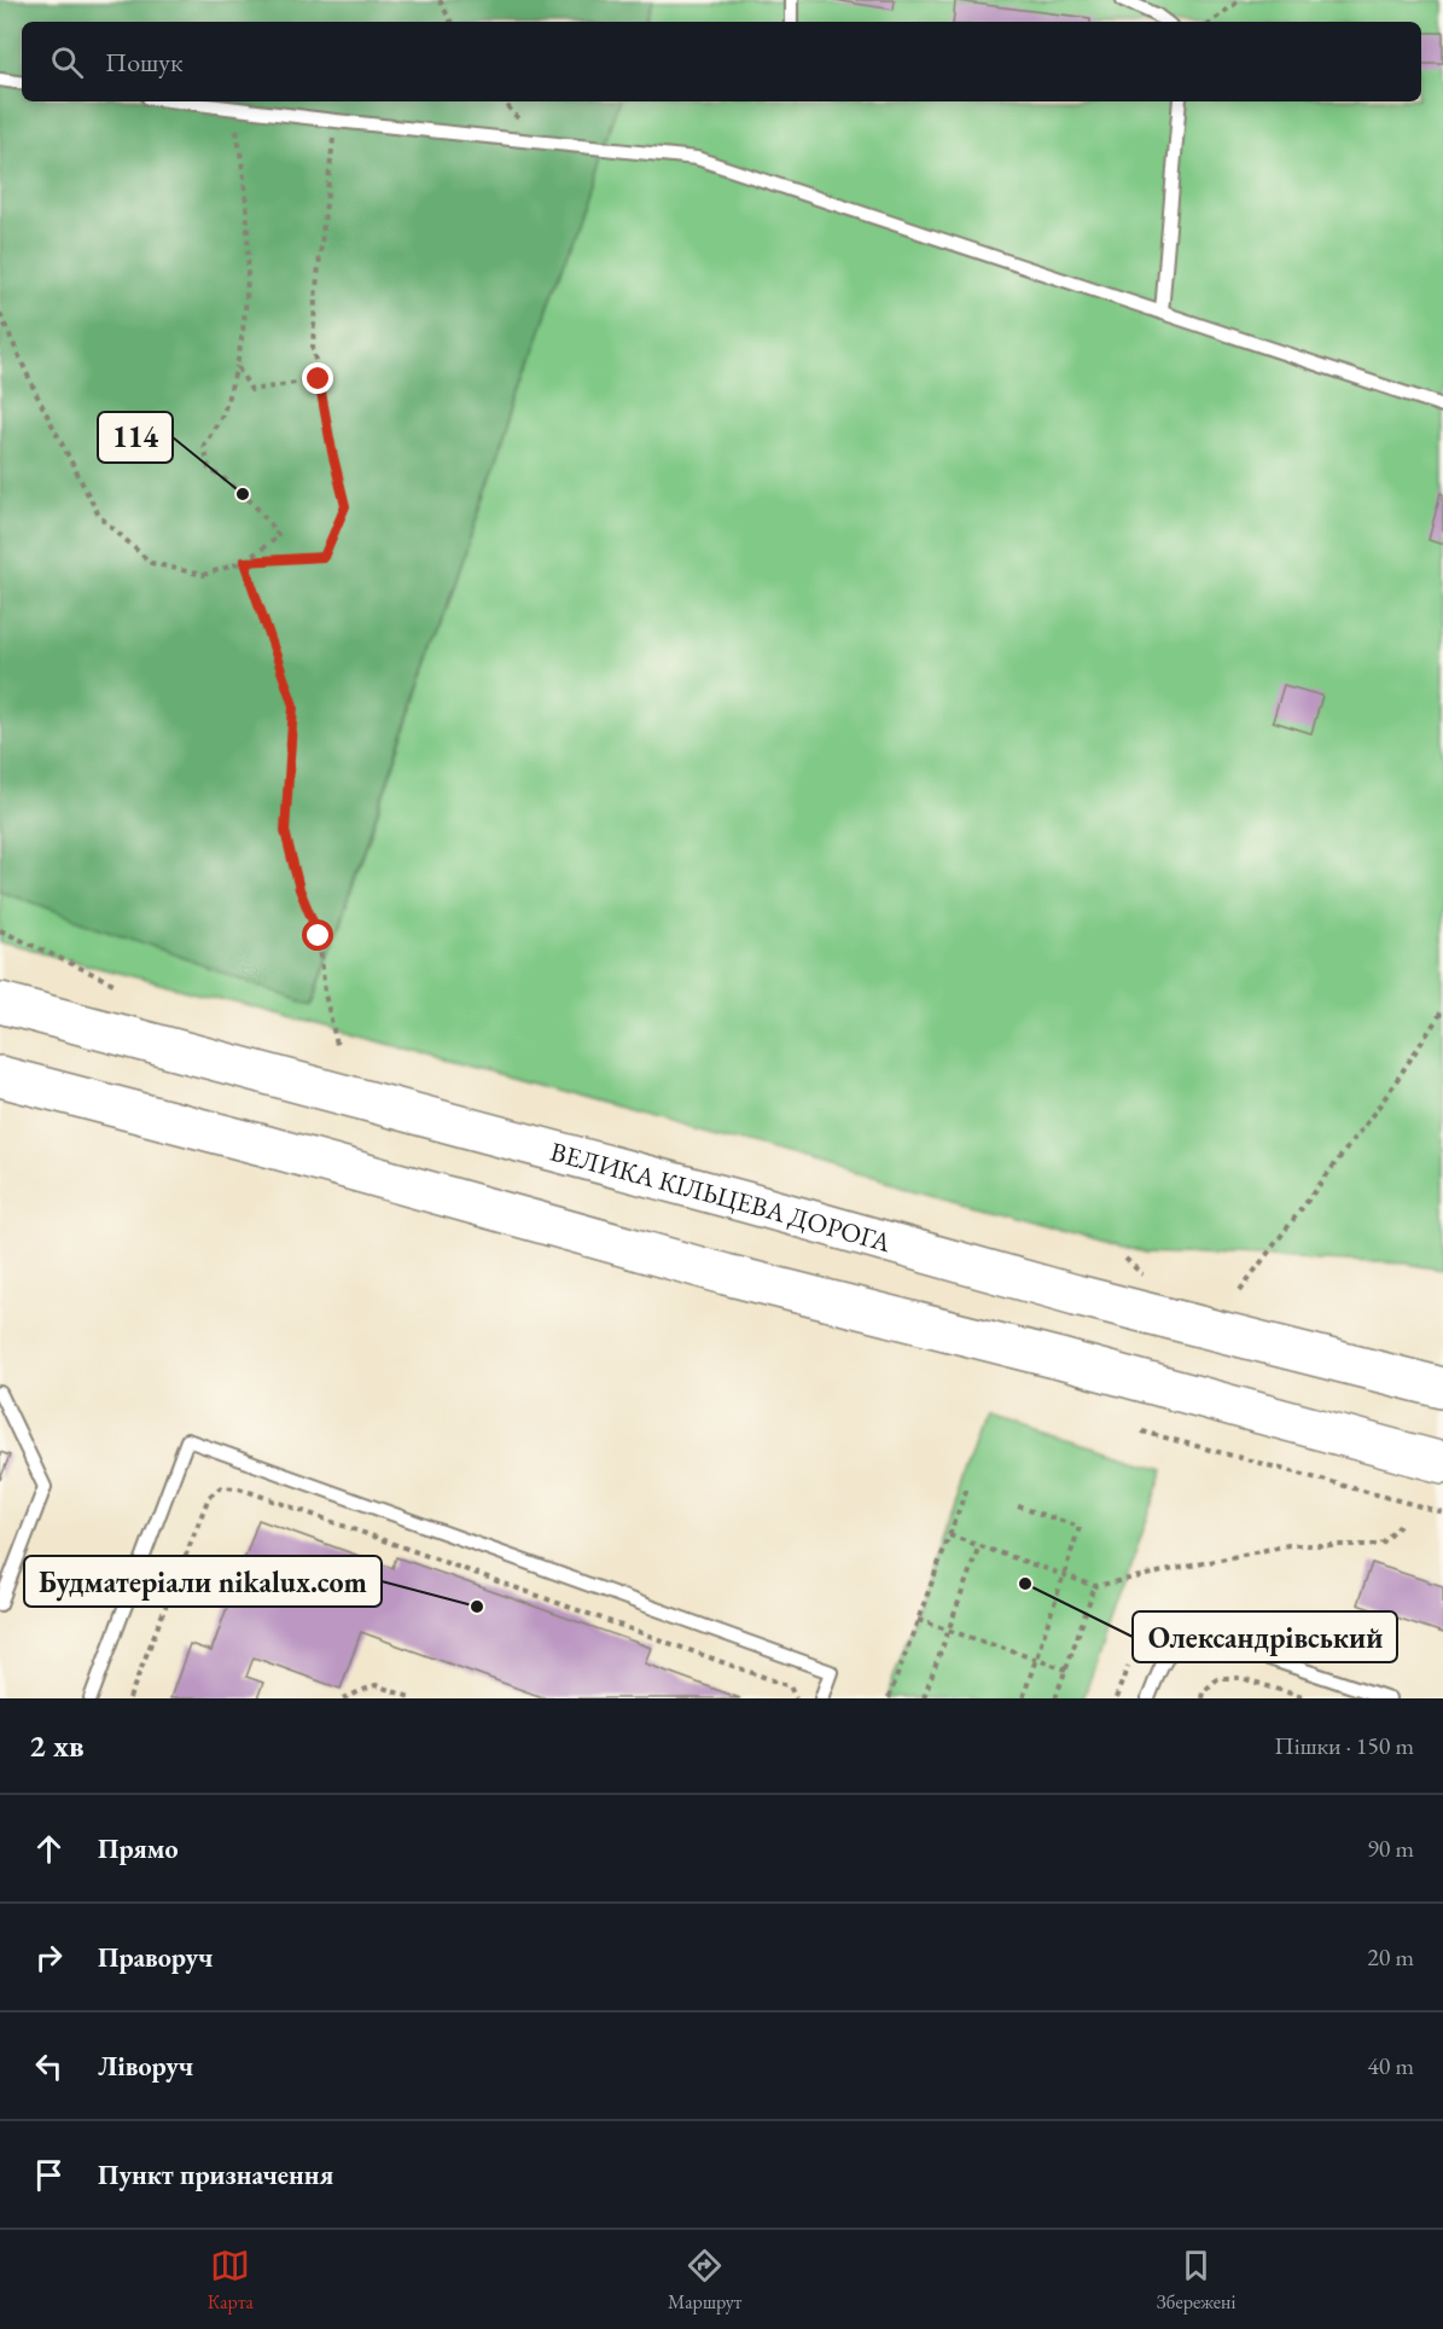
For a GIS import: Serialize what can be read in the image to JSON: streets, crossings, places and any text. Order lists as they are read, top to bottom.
{
  "streets": {
    "main road": ["ВЕЛИКА КІЛЬЦЕВА ДОРОГА"]
  },
  "places": ["114", "Олександрівський", "Будматеріали nikalux.com"],
  "page": {
    "search": "Пошук",
    "heading": ["2 хв", "Пішки · 150 m"],
    "list": [
      ["Прямо", "90 m"],
      ["Праворуч", "20 m"],
      ["Ліворуч", "40 m"],
      "Пункт призначення"
    ],
    "nav": ["Карта", "Маршрут", "Збережені"]
  }
}
